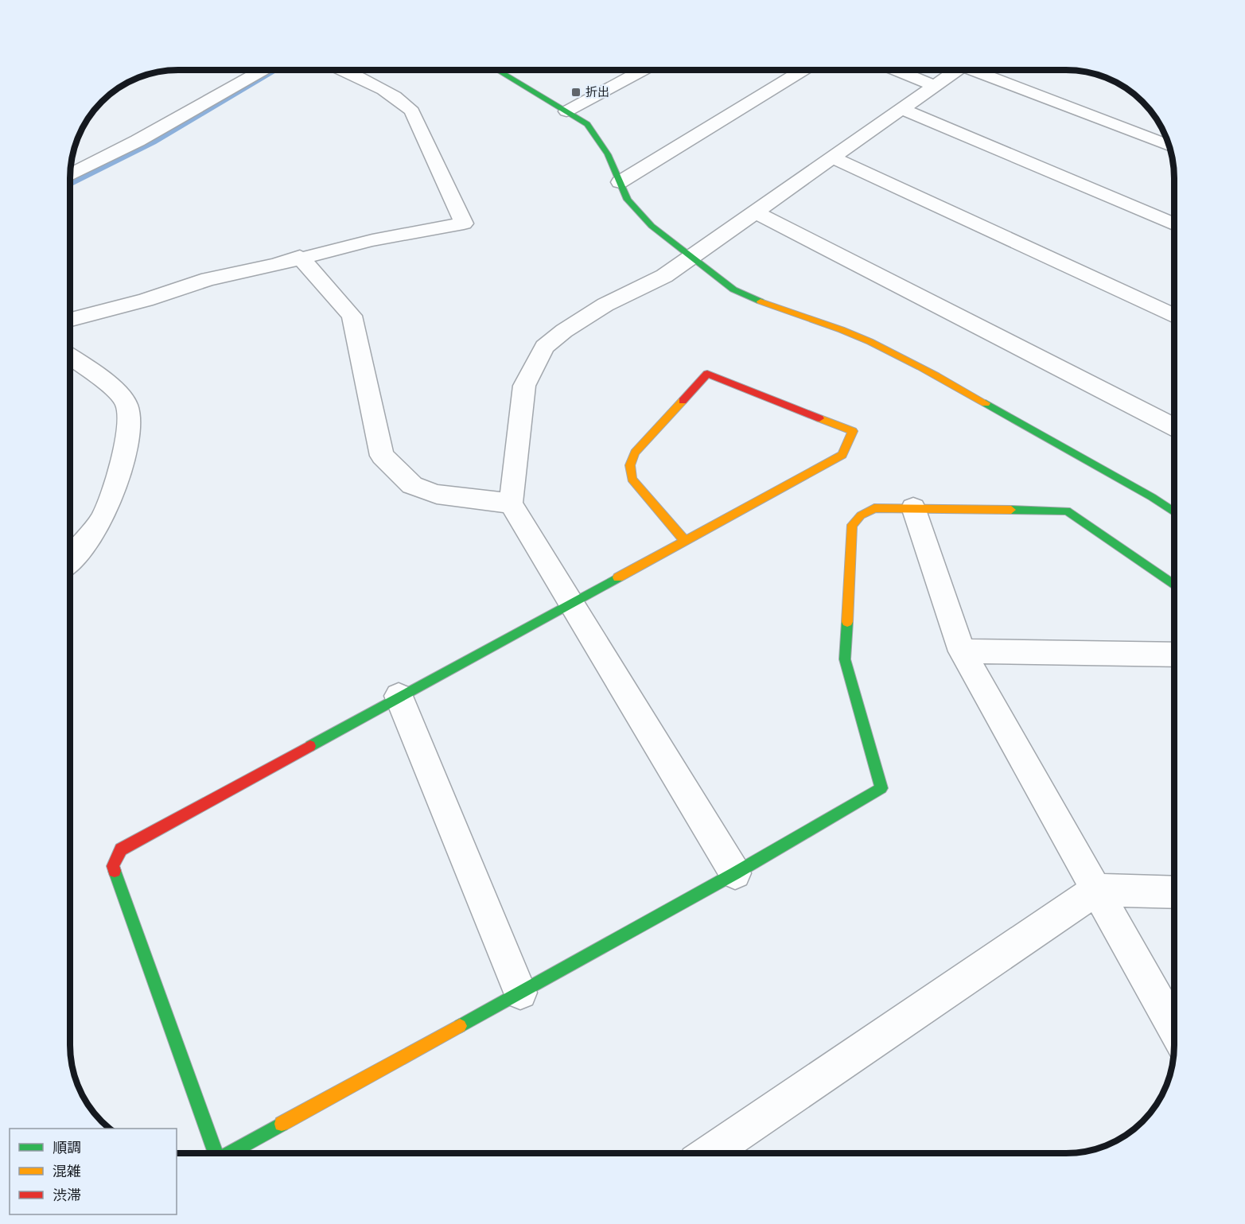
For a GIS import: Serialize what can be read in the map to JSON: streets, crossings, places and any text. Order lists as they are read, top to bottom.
{
  "places": {
    "transit": ["折出"]
  },
  "legend": ["順調", "混雑", "渋滞"]
}
